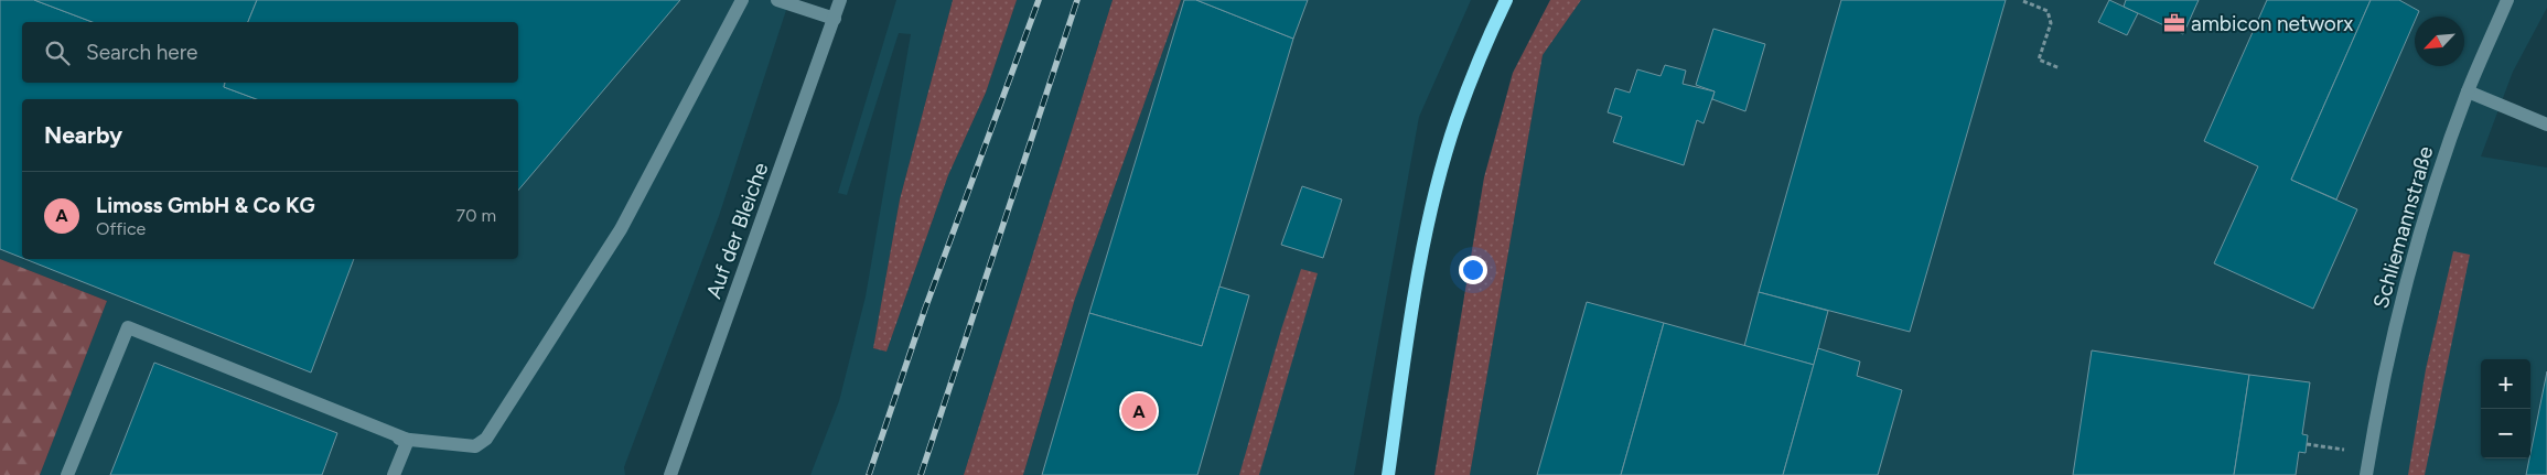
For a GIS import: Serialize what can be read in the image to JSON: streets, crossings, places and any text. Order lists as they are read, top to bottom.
{
  "streets": {
    "street": ["Schliemannstraße", "Auf der Bleiche"]
  },
  "places": {
    "office": ["ambicon networx"]
  },
  "north": "bottom left",
  "page": {
    "search": "Search here",
    "heading": "Nearby",
    "list": [
      {
        "mark": "A",
        "name": "Limoss GmbH & Co KG",
        "note": "Office",
        "value": "70 m"
      }
    ],
    "map_buttons": ["+", "−"],
    "pins": "A"
  }
}
